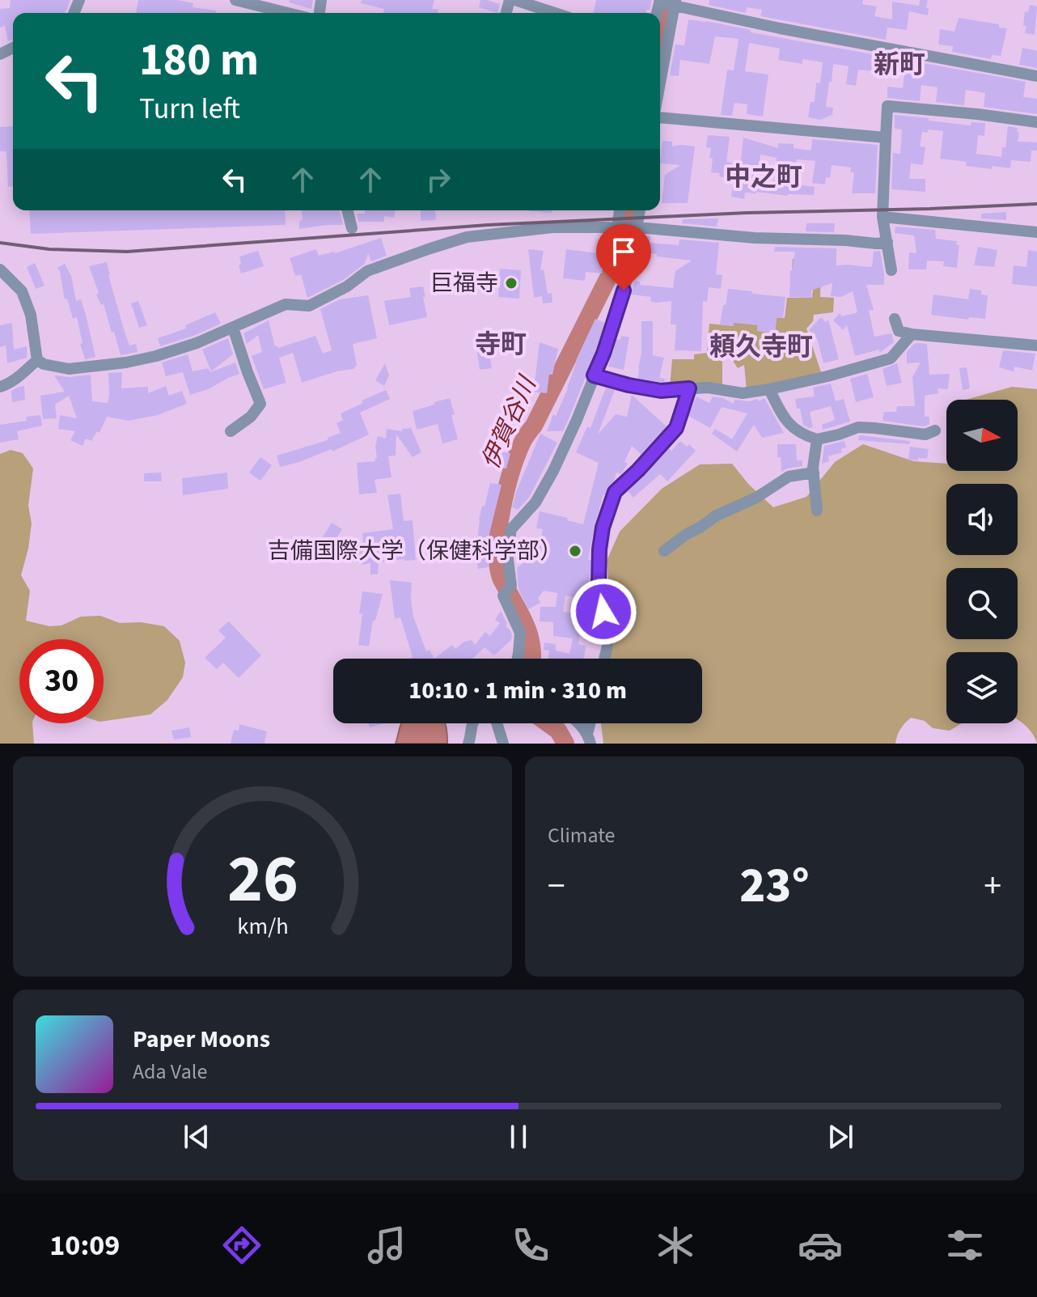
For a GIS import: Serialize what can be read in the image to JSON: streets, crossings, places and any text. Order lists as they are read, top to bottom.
{
  "districts": [
    "新町",
    "中之町",
    "寺町",
    "頼久寺町"
  ],
  "water": ["伊賀谷川"],
  "places": ["巨福寺", "吉備国際大学（保健科学部）"],
  "north": "right",
  "page": {
    "turn": ["180 m", "Turn left"],
    "limit": "30",
    "trip": "10:10 · 1 min · 310 m",
    "tile": "Climate",
    "heat": ["−", "23°", "+"],
    "song": ["Paper Moons", "Ada Vale"],
    "tabs": "10:09",
    "gauge": ["26", "km/h"]
  }
}
